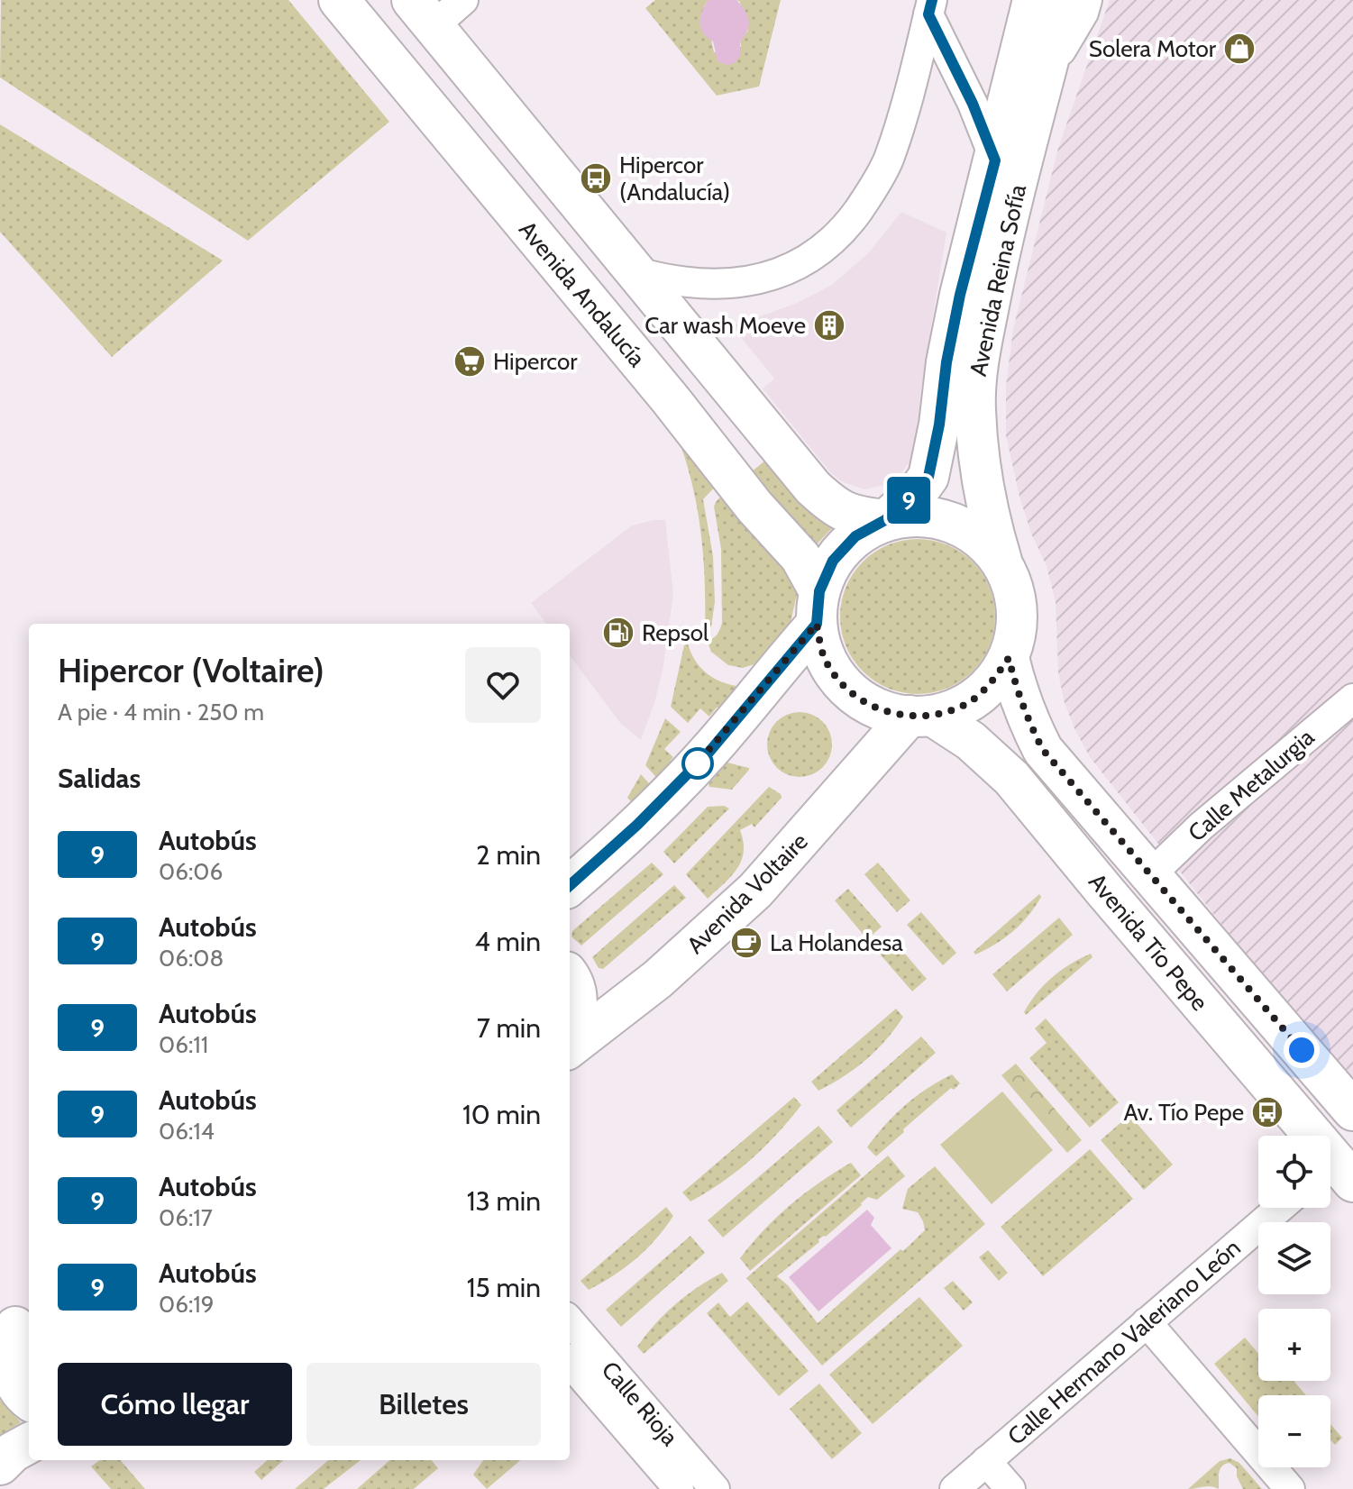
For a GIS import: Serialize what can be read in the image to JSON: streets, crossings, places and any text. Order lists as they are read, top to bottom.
{
  "streets": {
    "main road": [
      "Avenida Reina Sofía",
      "Avenida Andalucía",
      "Avenida Voltaire",
      "Avenida Tío Pepe"
    ],
    "street": ["Calle Metalurgia", "Calle Hermano Valeriano León", "Calle Rioja"]
  },
  "crossings": [
    ["Avenida Reina Sofía", "Avenida Andalucía"],
    ["Avenida Reina Sofía", "Avenida Voltaire"],
    ["Avenida Reina Sofía", "Avenida Tío Pepe"],
    ["Avenida Andalucía", "Avenida Voltaire"],
    ["Avenida Andalucía", "Avenida Tío Pepe"],
    ["Calle Metalurgia", "Avenida Tío Pepe"],
    ["Avenida Voltaire", "Avenida Tío Pepe"]
  ],
  "places": {
    "shop": ["Solera Motor"],
    "bus stop": ["Hipercor (Andalucía)", "Av. Tío Pepe"],
    "building": ["Car wash Moeve"],
    "supermarket": ["Hipercor"],
    "fuel station": ["Repsol"],
    "cafe": ["La Holandesa"]
  },
  "lines": ["bus line 9"],
  "page": {
    "on_map": "9",
    "heading": [
      ["Hipercor (Voltaire)", "A pie · 4 min · 250 m"],
      "Salidas"
    ],
    "list": [
      {
        "mark": "9",
        "name": "Autobús",
        "note": "06:06",
        "value": "2 min"
      },
      {
        "mark": "9",
        "name": "Autobús",
        "note": "06:08",
        "value": "4 min"
      },
      {
        "mark": "9",
        "name": "Autobús",
        "note": "06:11",
        "value": "7 min"
      },
      {
        "mark": "9",
        "name": "Autobús",
        "note": "06:14",
        "value": "10 min"
      },
      {
        "mark": "9",
        "name": "Autobús",
        "note": "06:17",
        "value": "13 min"
      },
      {
        "mark": "9",
        "name": "Autobús",
        "note": "06:19",
        "value": "15 min"
      }
    ],
    "map_buttons": ["+", "−"],
    "buttons": ["Cómo llegar", "Billetes"]
  }
}
